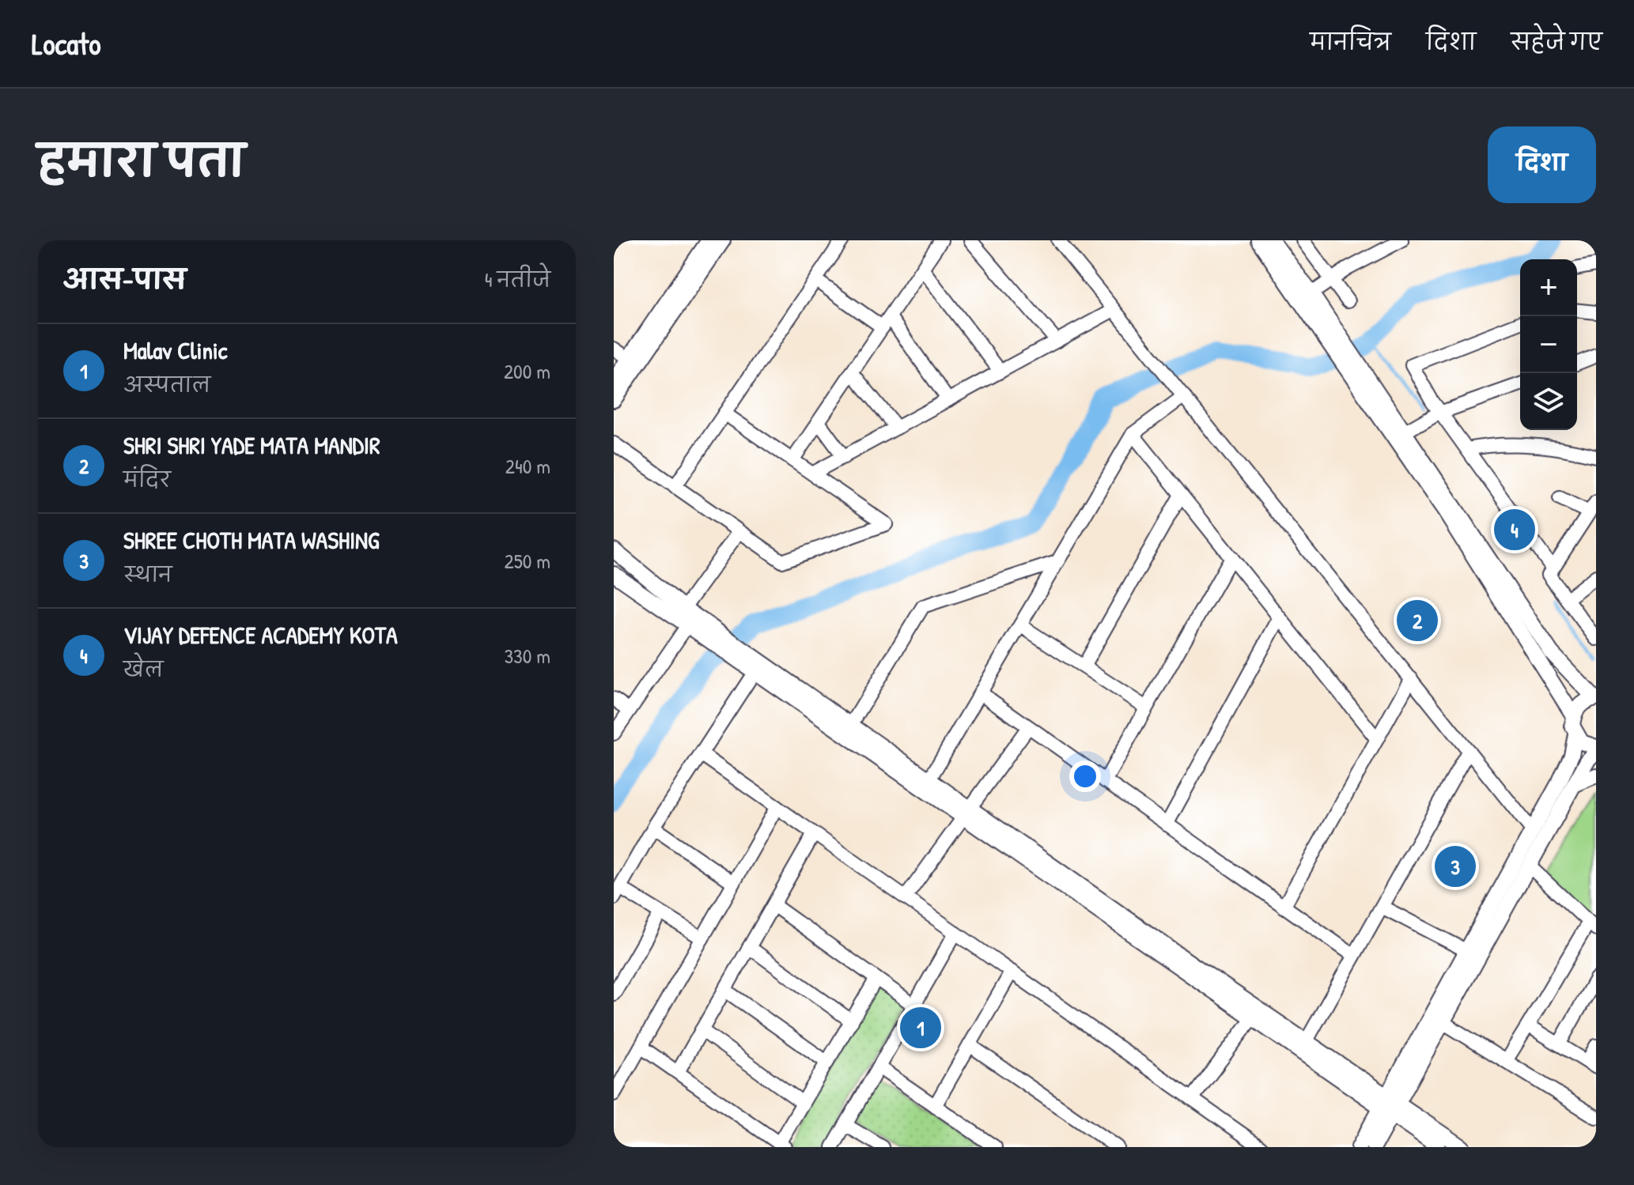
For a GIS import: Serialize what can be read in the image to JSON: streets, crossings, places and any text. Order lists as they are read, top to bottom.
{
  "page": {
    "header": "Locato",
    "nav": ["मानचित्र", "दिशा", "सहेजे गए"],
    "title": "हमारा पता",
    "buttons": "दिशा",
    "heading": ["आस-पास", "4 नतीजे"],
    "map_buttons": ["+", "−"],
    "list": [
      {
        "mark": "1",
        "name": "Malav Clinic",
        "note": "अस्पताल",
        "value": "200 m"
      },
      {
        "mark": "2",
        "name": "SHRI SHRI YADE MATA MANDIR",
        "note": "मंदिर",
        "value": "240 m"
      },
      {
        "mark": "3",
        "name": "SHREE CHOTH MATA WASHING",
        "note": "स्थान",
        "value": "250 m"
      },
      {
        "mark": "4",
        "name": "VIJAY DEFENCE ACADEMY KOTA",
        "note": "खेल",
        "value": "330 m"
      }
    ],
    "pins": [
      "4",
      "2",
      "3",
      "1"
    ]
  }
}
